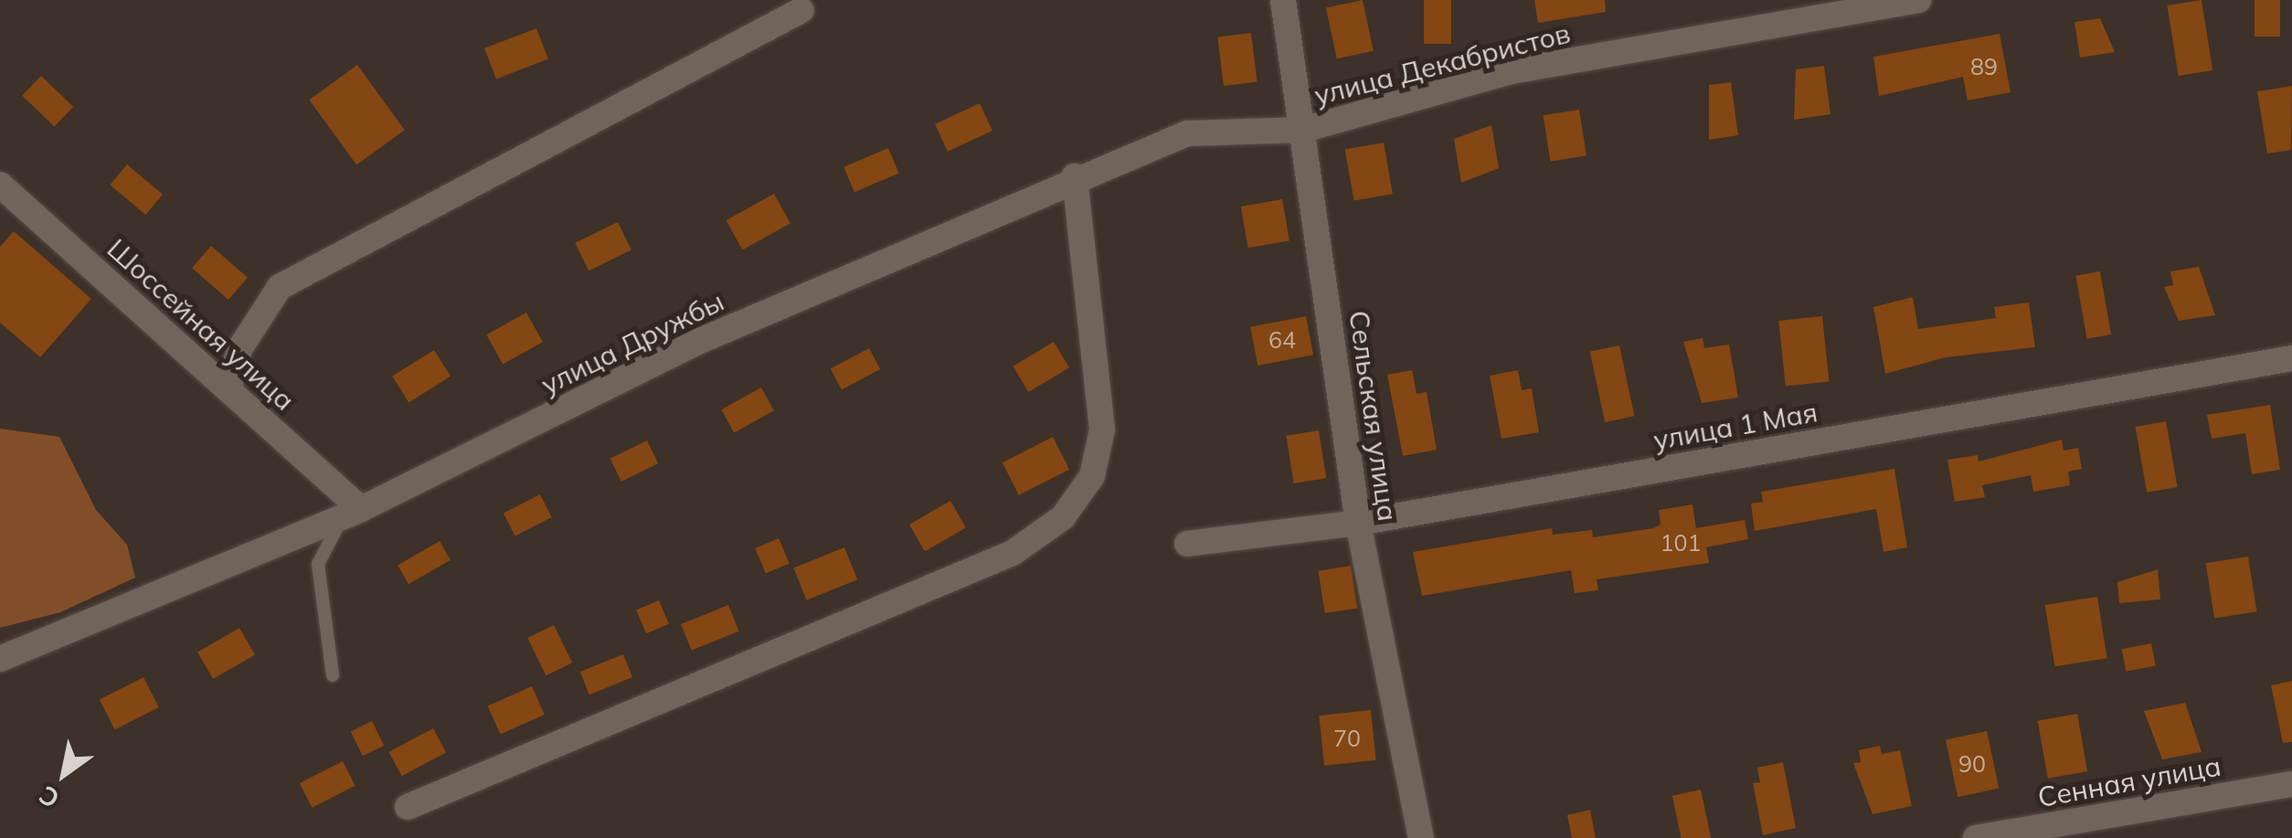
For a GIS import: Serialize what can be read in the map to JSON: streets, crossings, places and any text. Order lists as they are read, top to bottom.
{
  "streets": {
    "street": [
      "улица Декабристов",
      "Шоссейная улица",
      "улица Дружбы",
      "Сельская улица",
      "улица 1 Мая",
      "Сенная улица"
    ]
  },
  "crossings": [
    ["улица Декабристов", "улица Дружбы"],
    ["улица Декабристов", "Сельская улица"],
    ["Шоссейная улица", "улица Дружбы"],
    ["улица Дружбы", "Сельская улица"],
    ["Сельская улица", "улица 1 Мая"]
  ],
  "house_numbers": [
    "89",
    "64",
    "101",
    "70",
    "90"
  ],
  "north": "bottom left"
}
